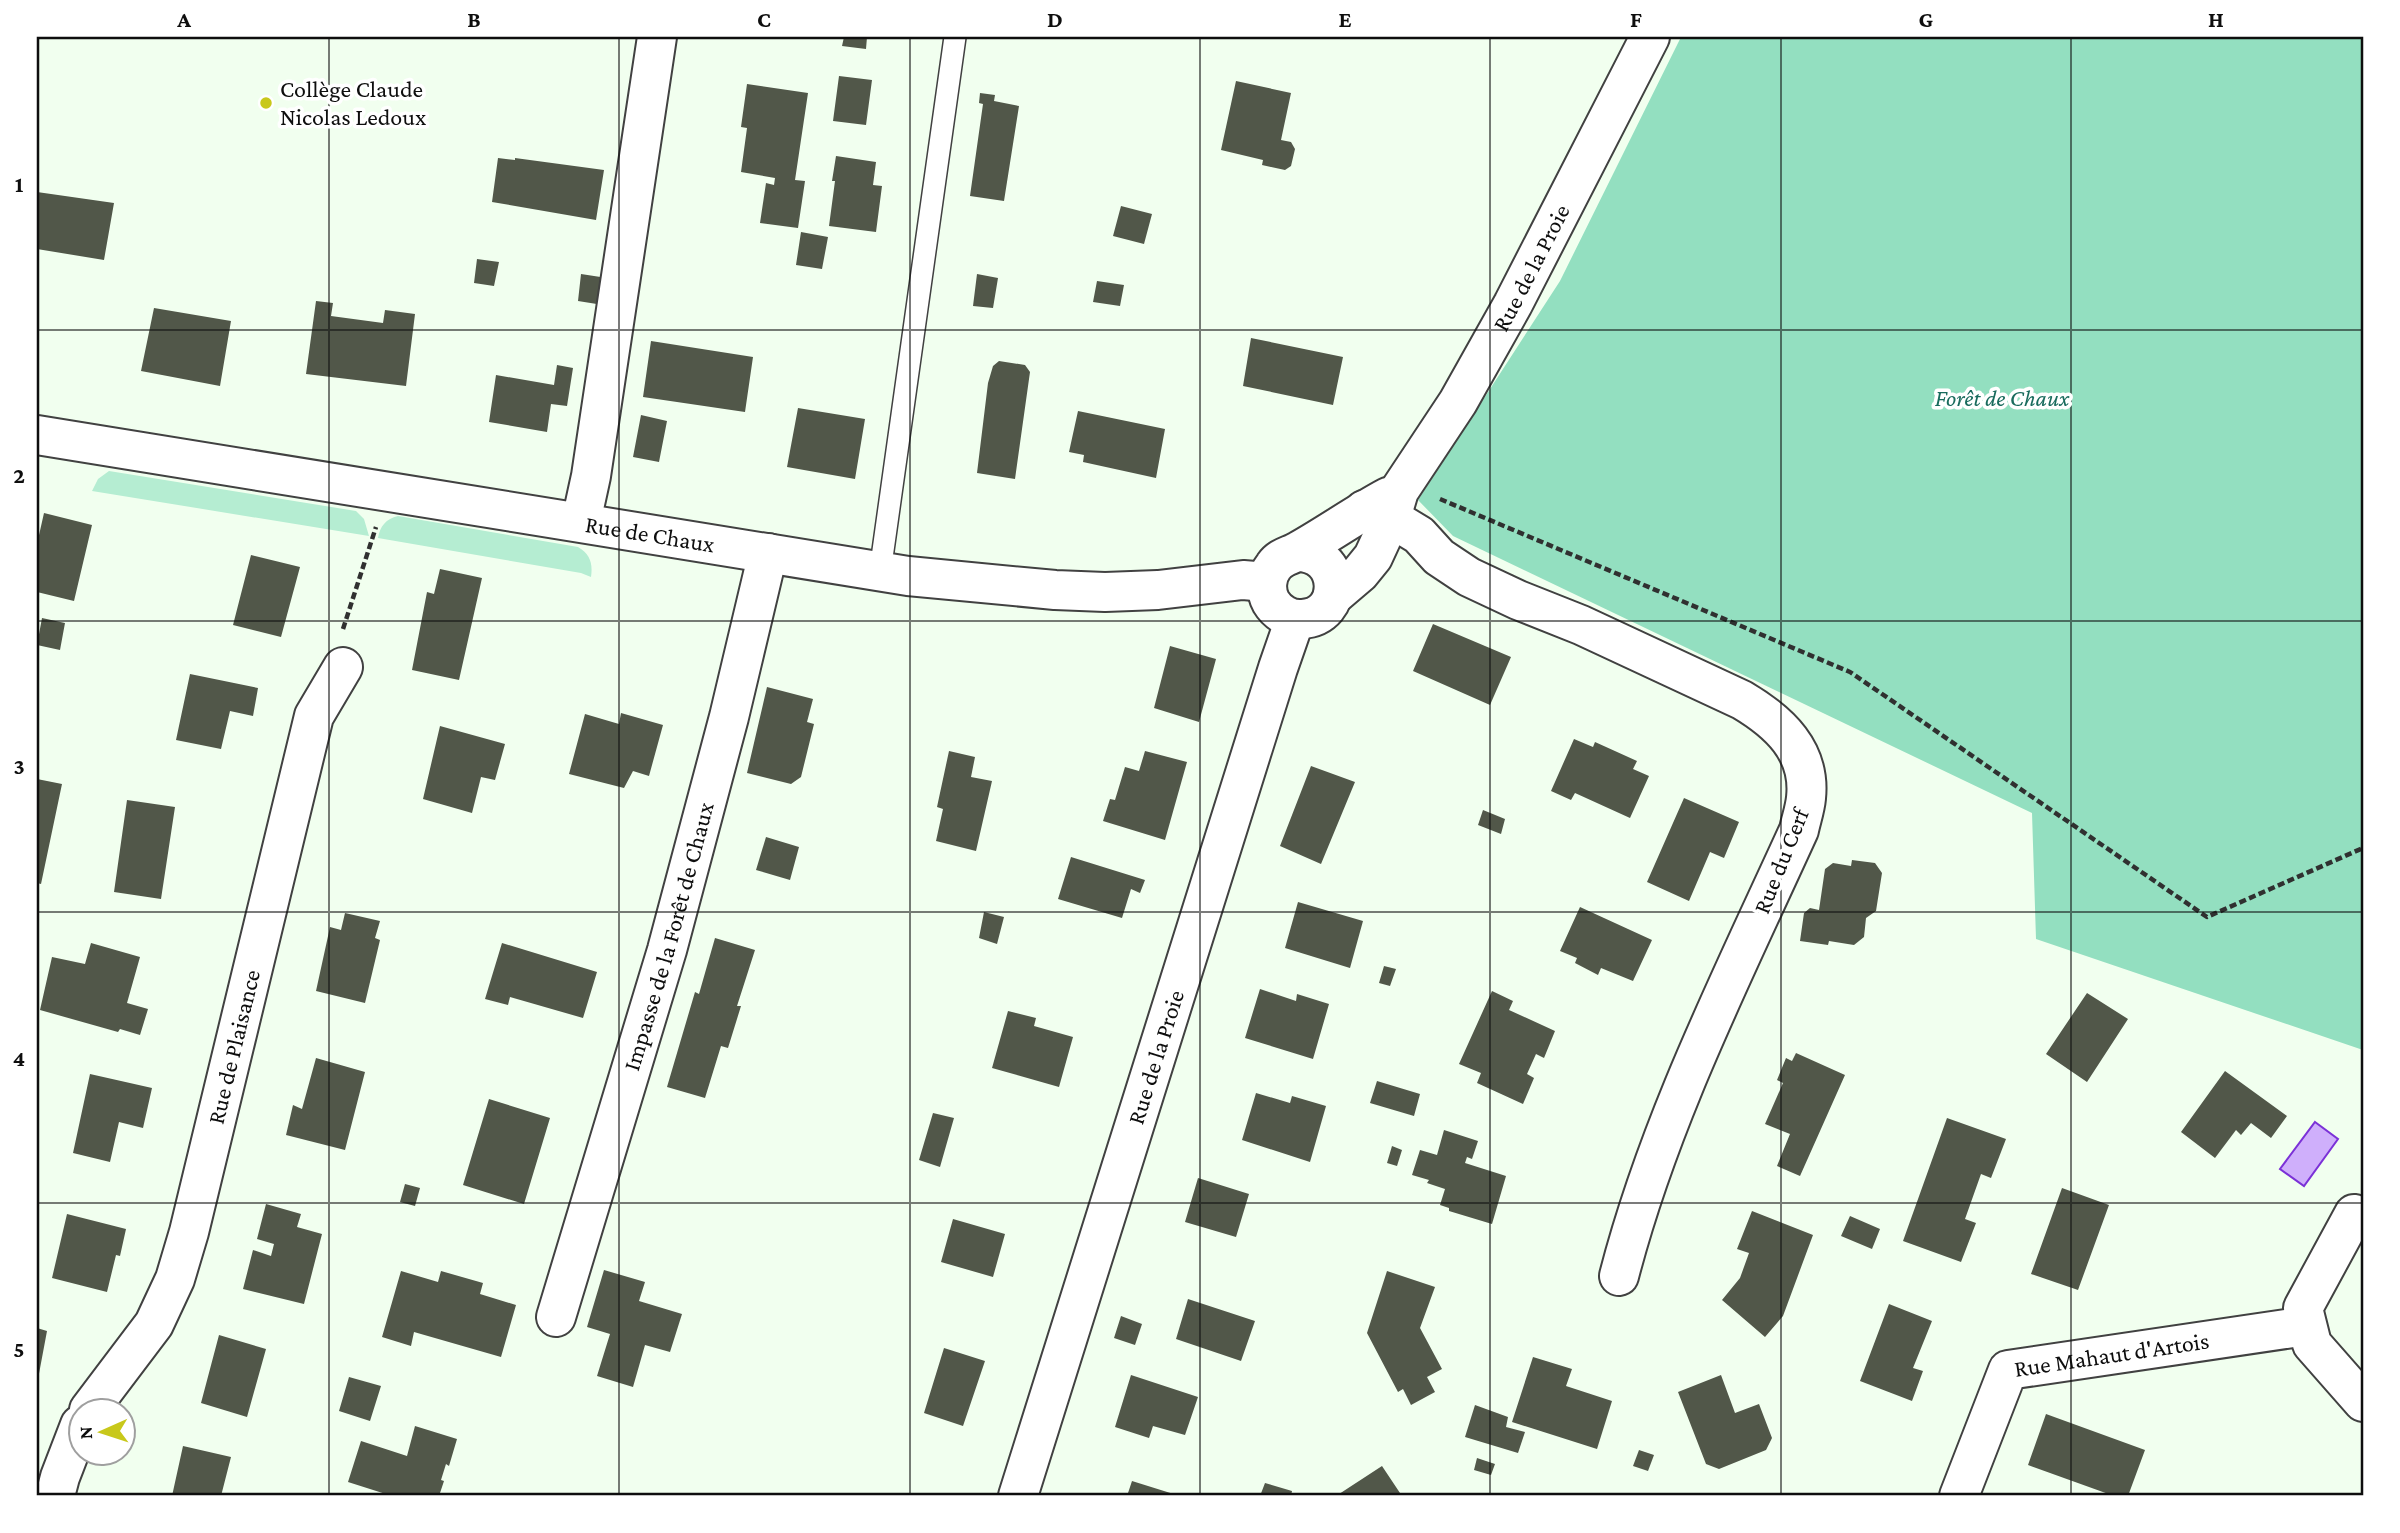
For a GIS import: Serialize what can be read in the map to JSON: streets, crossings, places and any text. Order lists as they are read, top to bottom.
{
  "streets": {
    "street": [
      "Rue de la Proie",
      "Rue de Chaux",
      "Rue du Cerf",
      "Impasse de la Forêt de Chaux",
      "Rue de Plaisance",
      "Rue Mahaut d'Artois"
    ]
  },
  "crossings": [
    ["Rue de la Proie", "Rue de Chaux"],
    ["Rue de la Proie", "Rue du Cerf"],
    ["Rue de Chaux", "Impasse de la Forêt de Chaux"]
  ],
  "parks": ["Forêt de Chaux"],
  "places": ["Collège Claude Nicolas Ledoux"],
  "north": "left",
  "grid": {
    "columns": [
      "A",
      "B",
      "C",
      "D",
      "E",
      "F",
      "G",
      "H"
    ],
    "rows": [
      "1",
      "2",
      "3",
      "4",
      "5"
    ]
  }
}
